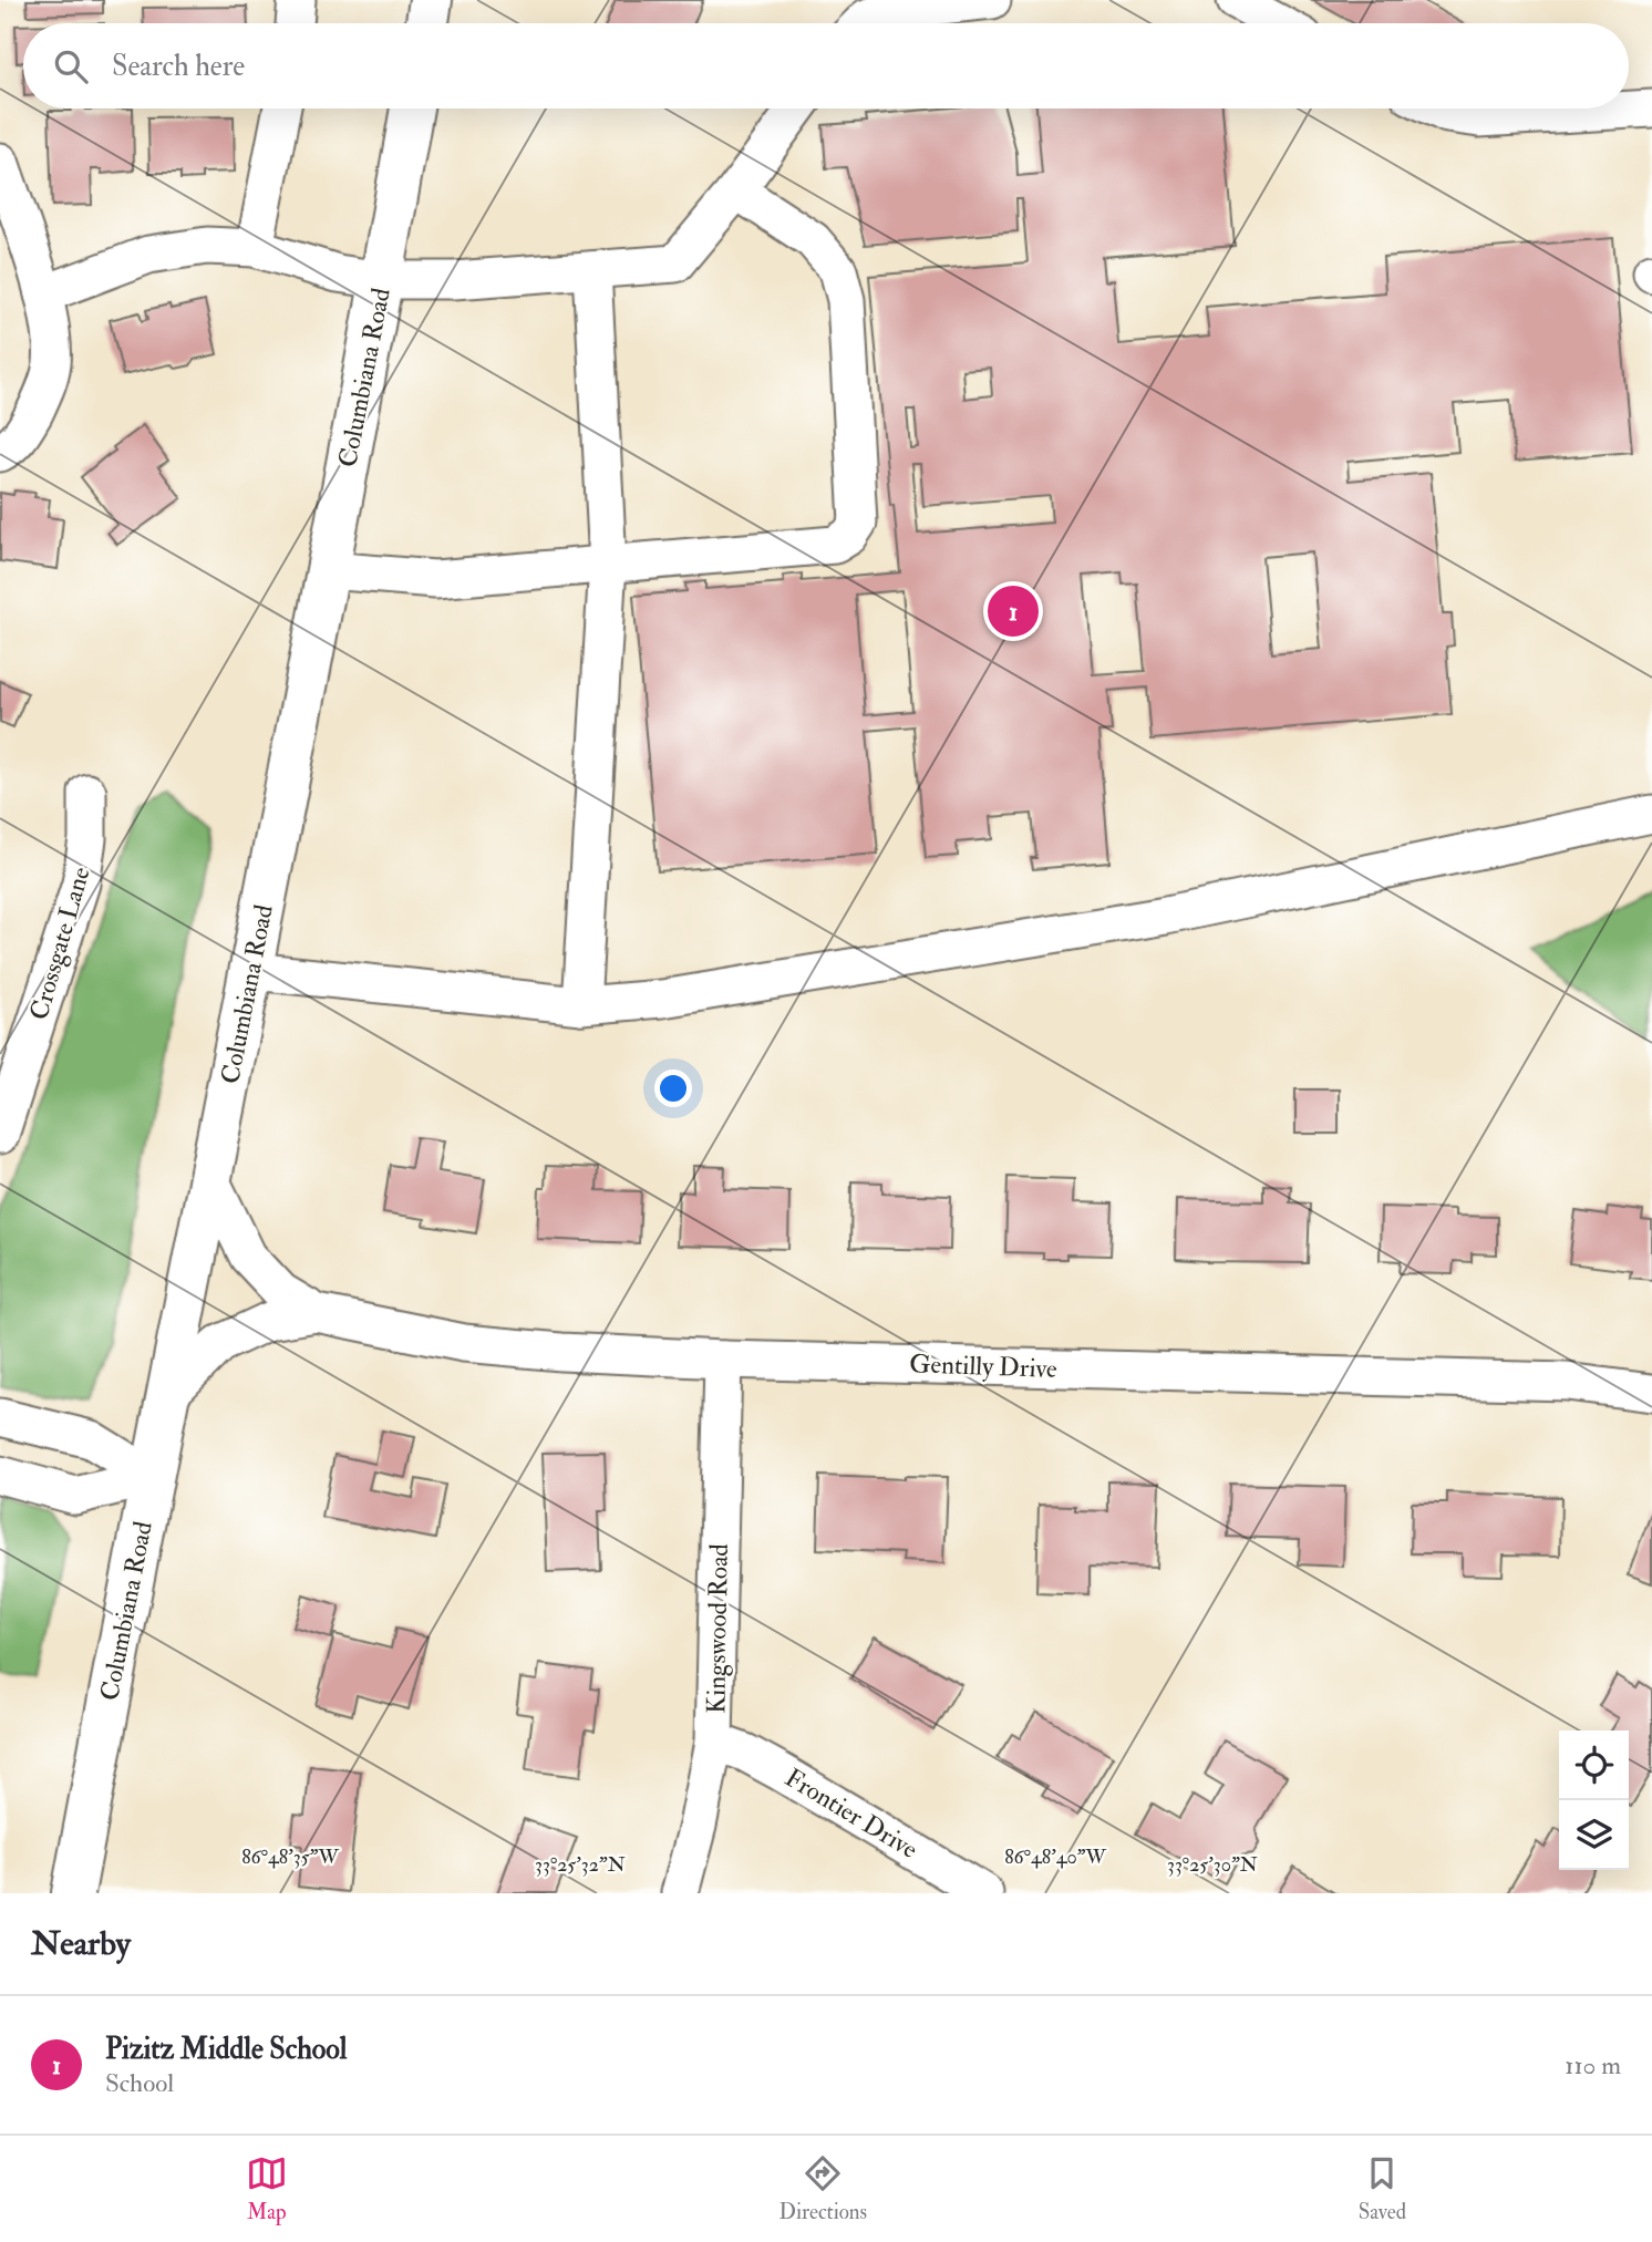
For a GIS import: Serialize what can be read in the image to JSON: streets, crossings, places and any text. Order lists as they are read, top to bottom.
{
  "streets": {
    "main road": ["Columbiana Road"],
    "street": [
      "Crossgate Lane",
      "Gentilly Drive",
      "Kingswood Road",
      "Frontier Drive"
    ]
  },
  "crossings": [
    ["Columbiana Road", "Gentilly Drive"],
    ["Gentilly Drive", "Kingswood Road"],
    ["Kingswood Road", "Frontier Drive"]
  ],
  "page": {
    "search": "Search here",
    "pins": "1",
    "heading": "Nearby",
    "list": [
      {
        "mark": "1",
        "name": "Pizitz Middle School",
        "note": "School",
        "value": "110 m"
      }
    ],
    "nav": ["Map", "Directions", "Saved"]
  },
  "coordinates": [
    "86°48'35\"W",
    "86°48'40\"W",
    "33°25'32\"N",
    "33°25'30\"N"
  ]
}
